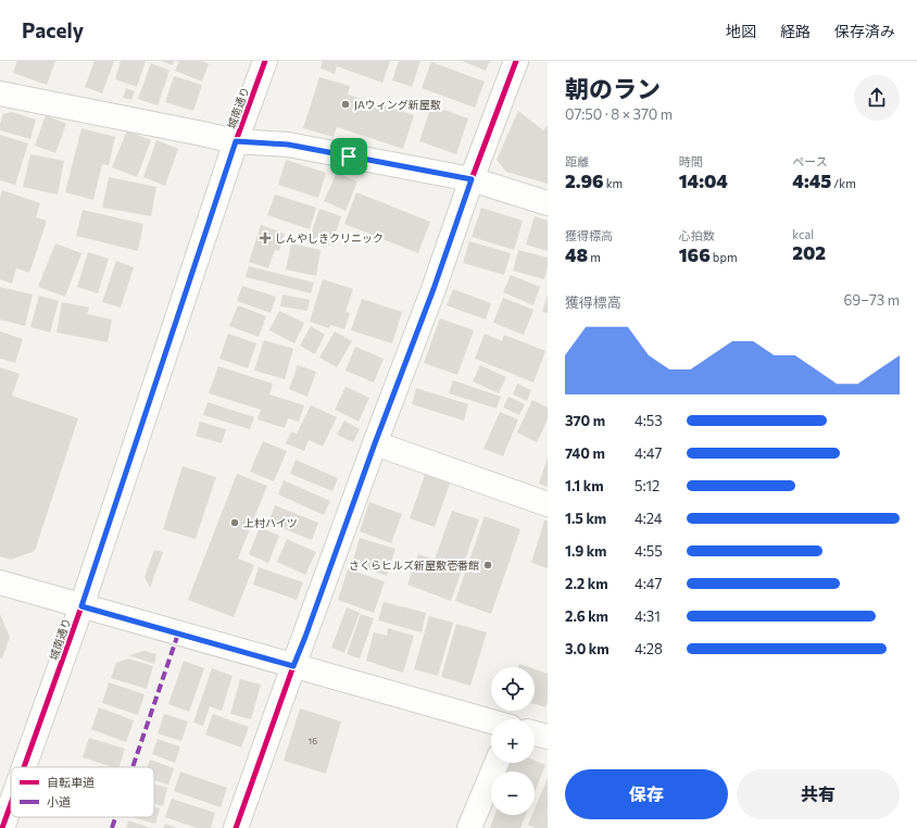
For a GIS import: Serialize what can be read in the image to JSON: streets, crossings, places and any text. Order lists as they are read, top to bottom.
{
  "streets": {
    "street": ["城南通り"]
  },
  "places": {
    "other": ["JAウィング新屋敷", "上村ハイツ", "さくらヒルズ新屋敷壱番館"],
    "health": ["しんやしきクリニック"]
  },
  "house_numbers": ["16"],
  "legend": ["自転車道", "小道"],
  "page": {
    "header": "Pacely",
    "nav": ["地図", "経路", "保存済み"],
    "heading": ["朝のラン", "07:50 · 8 × 370 m"],
    "stats": [
      ["距離", "2.96 km"],
      ["時間", "14:04"],
      ["ペース", "4:45 /km"],
      ["獲得標高", "48 m"],
      ["心拍数", "166 bpm"],
      ["kcal", "202"]
    ],
    "chart": ["獲得標高", "69–73 m"],
    "list": [
      {
        "name": "370 m",
        "note": "4:53"
      },
      {
        "name": "740 m",
        "note": "4:47"
      },
      {
        "name": "1.1 km",
        "note": "5:12"
      },
      {
        "name": "1.5 km",
        "note": "4:24"
      },
      {
        "name": "1.9 km",
        "note": "4:55"
      },
      {
        "name": "2.2 km",
        "note": "4:47"
      },
      {
        "name": "2.6 km",
        "note": "4:31"
      },
      {
        "name": "3.0 km",
        "note": "4:28"
      }
    ],
    "map_buttons": ["+", "−"],
    "buttons": ["保存", "共有"]
  }
}
